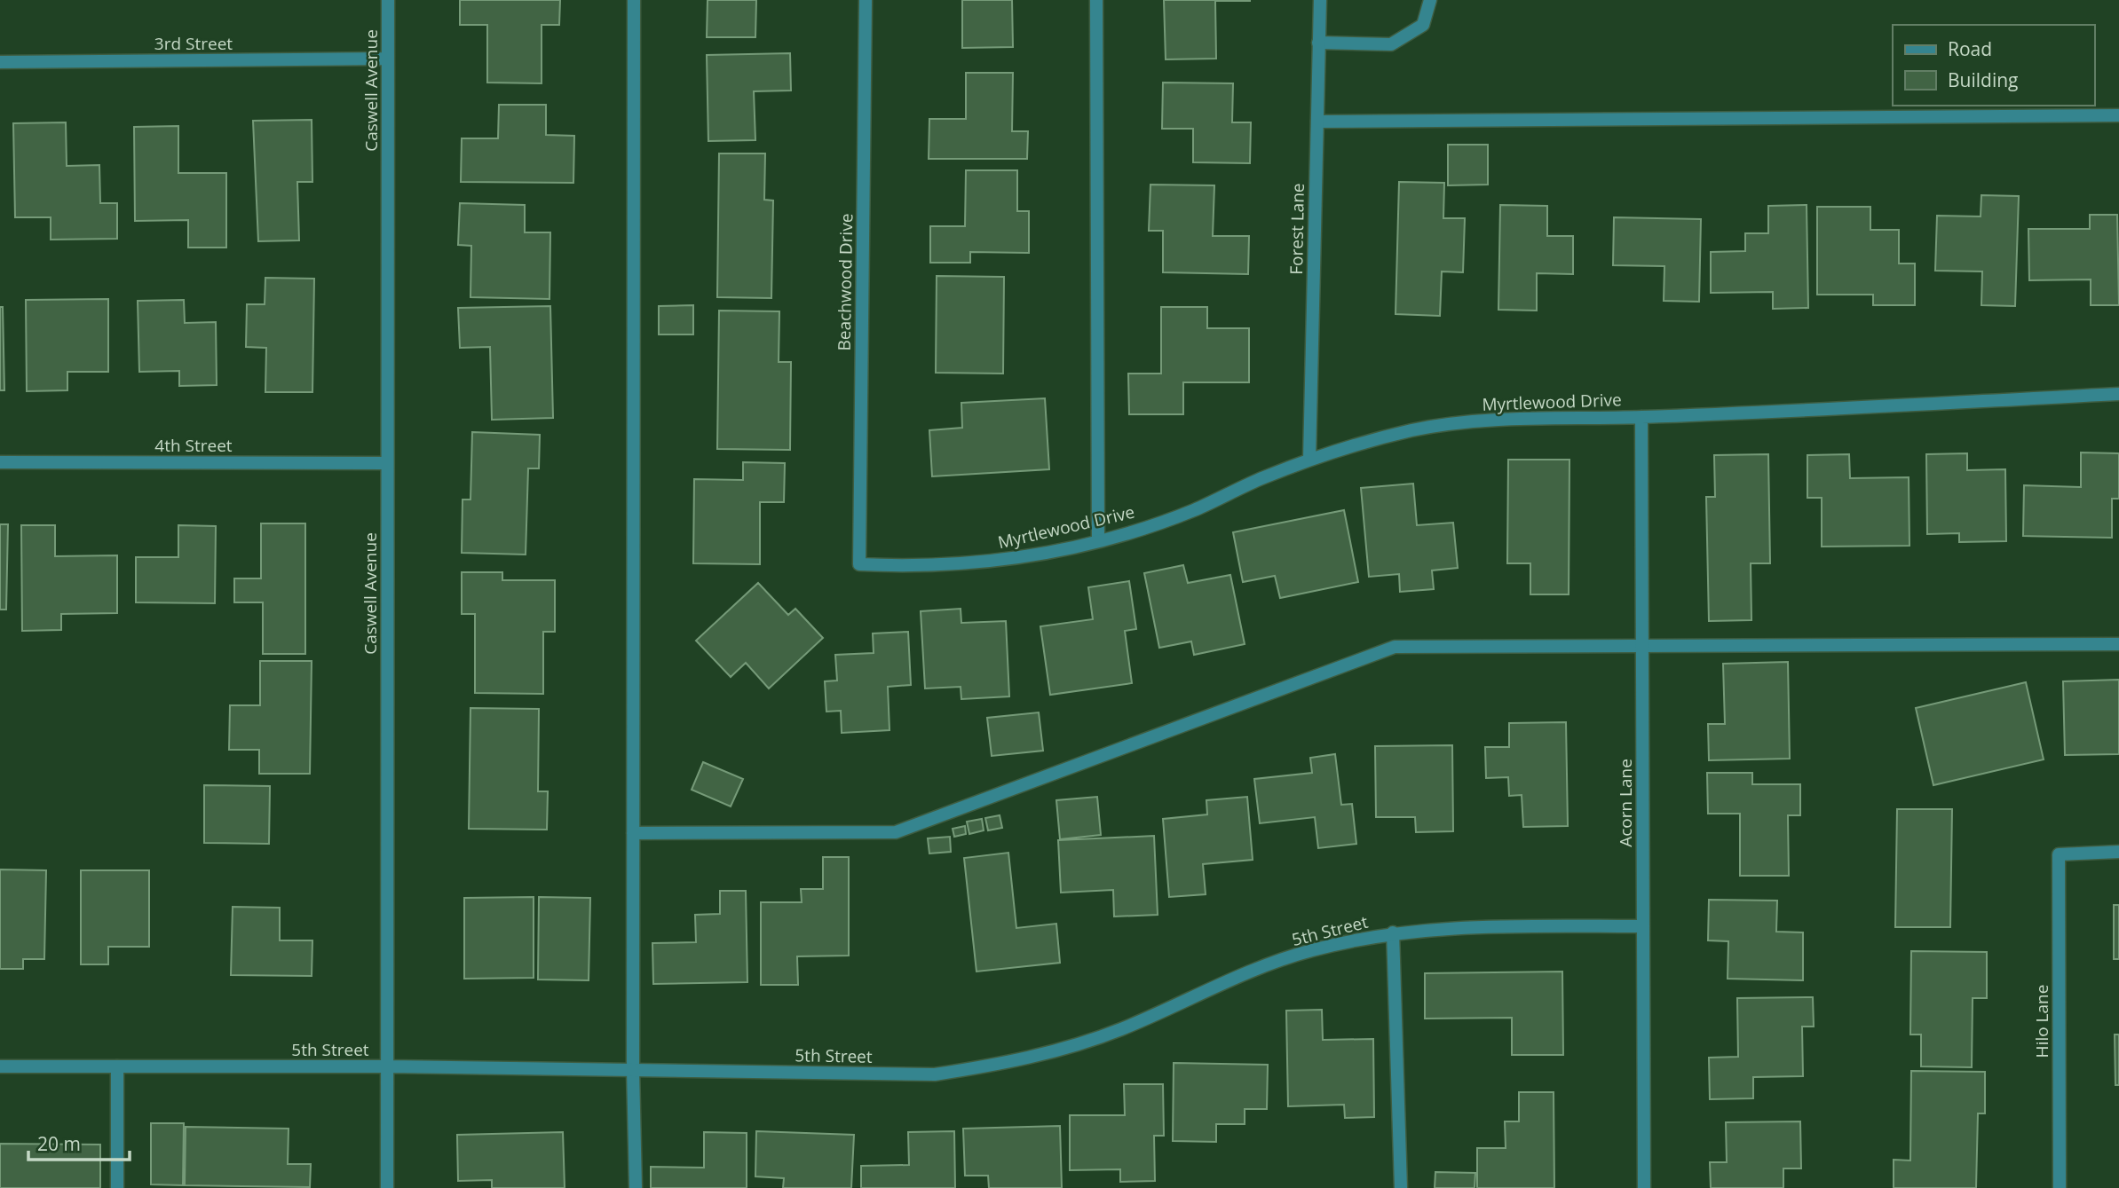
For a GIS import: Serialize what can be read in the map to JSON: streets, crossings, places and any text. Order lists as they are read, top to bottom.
{
  "streets": {
    "street": [
      "3rd Street",
      "Caswell Avenue",
      "Forest Lane",
      "Beachwood Drive",
      "Myrtlewood Drive",
      "4th Street",
      "Acorn Lane",
      "5th Street",
      "Hilo Lane"
    ]
  },
  "crossings": [
    ["3rd Street", "Caswell Avenue"],
    ["Caswell Avenue", "4th Street"],
    ["Caswell Avenue", "5th Street"],
    ["Forest Lane", "Myrtlewood Drive"],
    ["Beachwood Drive", "Myrtlewood Drive"],
    ["Myrtlewood Drive", "Acorn Lane"],
    ["Acorn Lane", "5th Street"]
  ],
  "legend": ["Road", "Building"],
  "scale_bar": "20 m"
}
